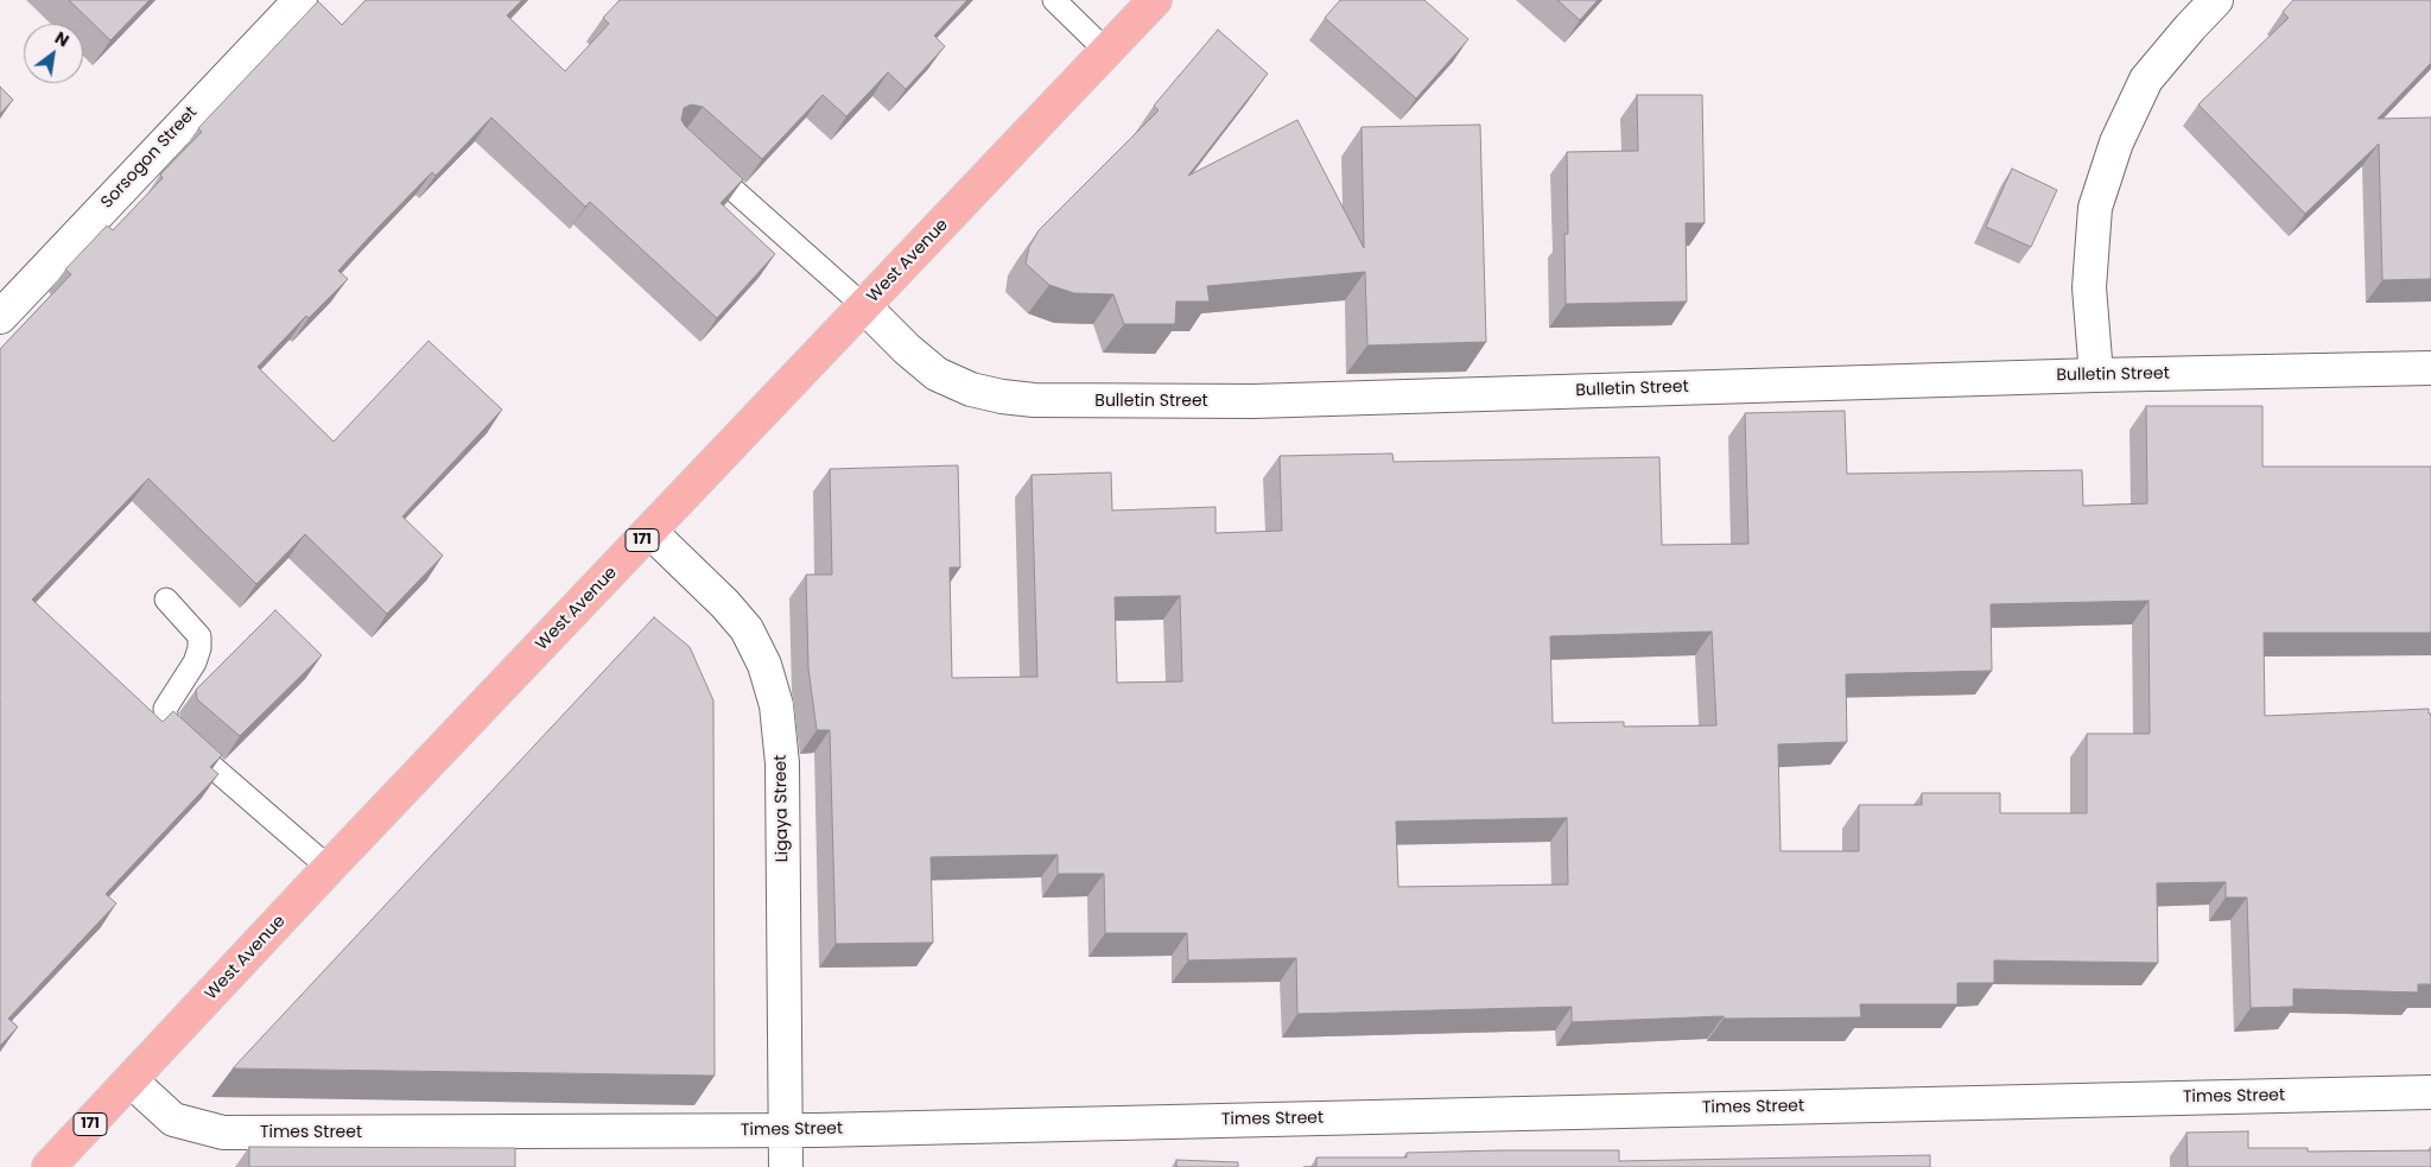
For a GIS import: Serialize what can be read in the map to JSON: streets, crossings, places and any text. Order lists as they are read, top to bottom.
{
  "streets": {
    "main road": ["West Avenue", "171"],
    "street": [
      "Sorsogon Street",
      "Bulletin Street",
      "Ligaya Street",
      "Times Street"
    ]
  },
  "crossings": [
    ["West Avenue", "Bulletin Street"],
    ["West Avenue", "Ligaya Street"],
    ["West Avenue", "Times Street"],
    ["Ligaya Street", "Times Street"]
  ],
  "north": "top right"
}
